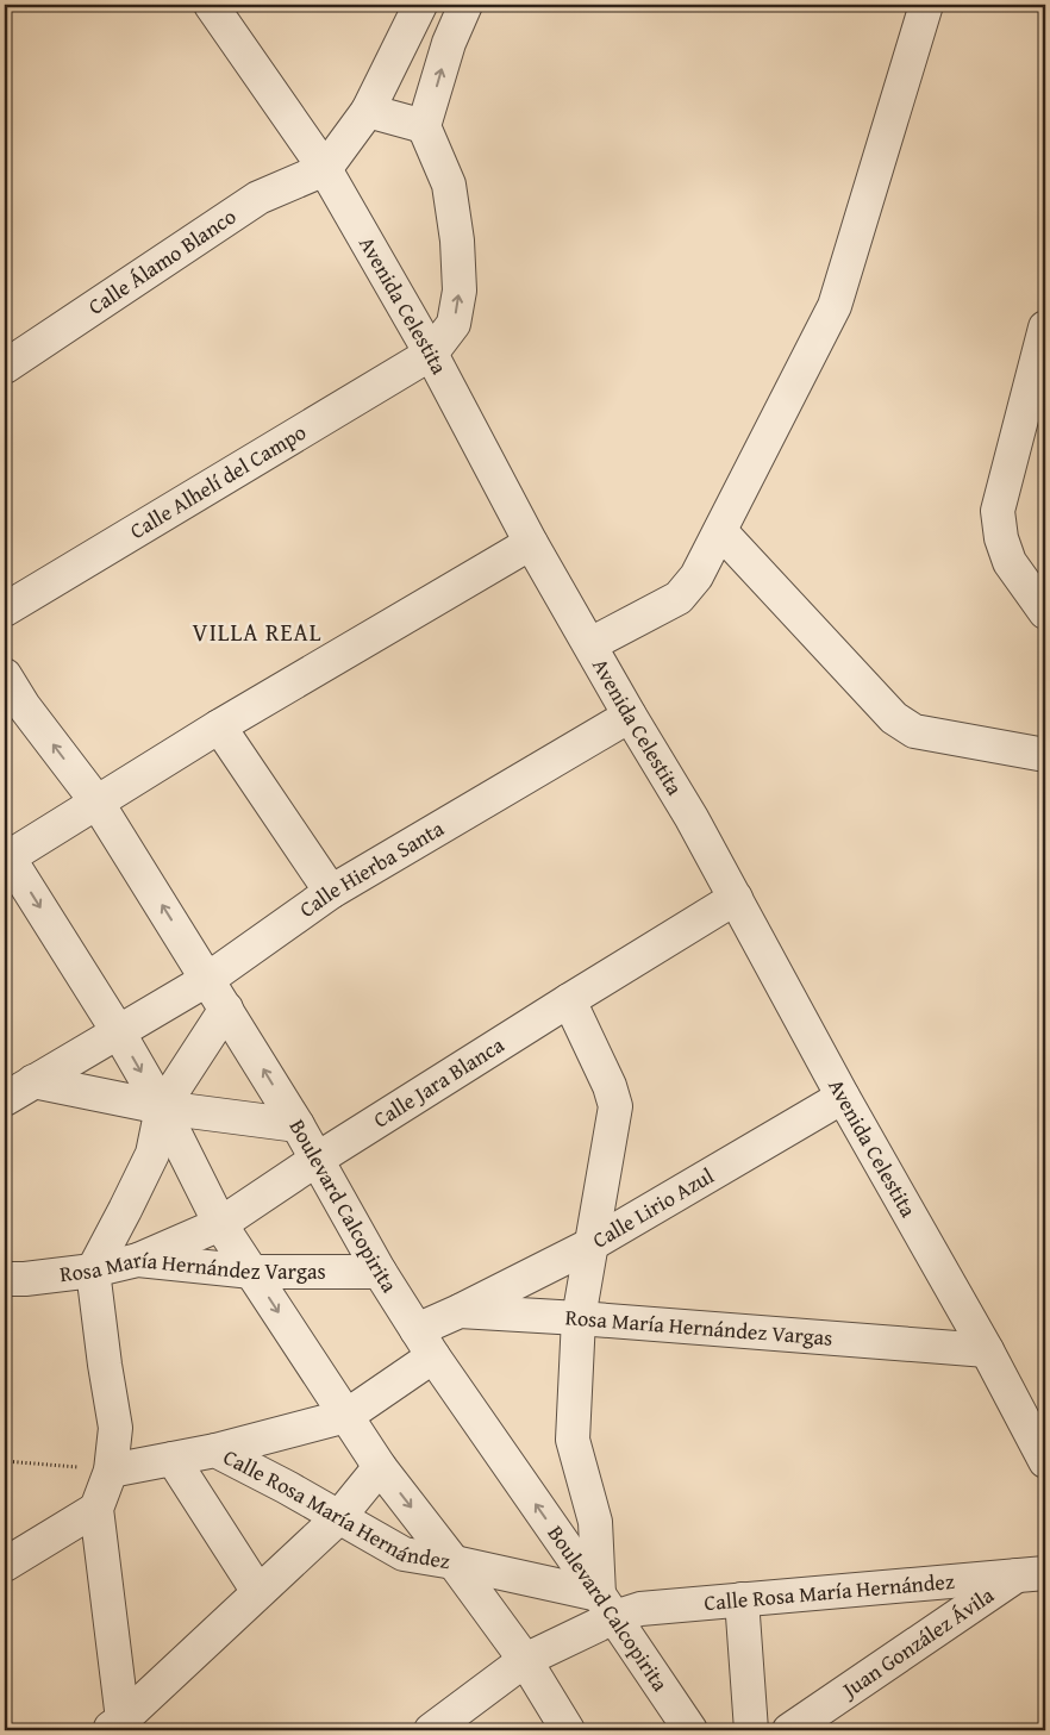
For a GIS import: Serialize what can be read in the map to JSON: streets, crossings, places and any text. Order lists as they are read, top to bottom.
{
  "streets": {
    "street": [
      "Calle Álamo Blanco",
      "Avenida Celestita",
      "Calle Alhelí del Campo",
      "Calle Hierba Santa",
      "Calle Jara Blanca",
      "Boulevard Calcopirita",
      "Calle Lirio Azul",
      "Rosa María Hernández Vargas",
      "Calle Rosa María Hernández",
      "Juan González Ávila"
    ]
  },
  "crossings": [
    ["Calle Álamo Blanco", "Avenida Celestita"],
    ["Avenida Celestita", "Calle Alhelí del Campo"],
    ["Avenida Celestita", "Calle Hierba Santa"],
    ["Avenida Celestita", "Calle Jara Blanca"],
    ["Avenida Celestita", "Calle Lirio Azul"],
    ["Avenida Celestita", "Rosa María Hernández Vargas"],
    ["Calle Hierba Santa", "Boulevard Calcopirita"],
    ["Calle Jara Blanca", "Boulevard Calcopirita"],
    ["Calle Jara Blanca", "Rosa María Hernández Vargas"],
    ["Boulevard Calcopirita", "Rosa María Hernández Vargas"],
    ["Boulevard Calcopirita", "Calle Rosa María Hernández"],
    ["Calle Lirio Azul", "Rosa María Hernández Vargas"],
    ["Calle Rosa María Hernández", "Juan González Ávila"]
  ],
  "districts": ["VILLA REAL"]
}
